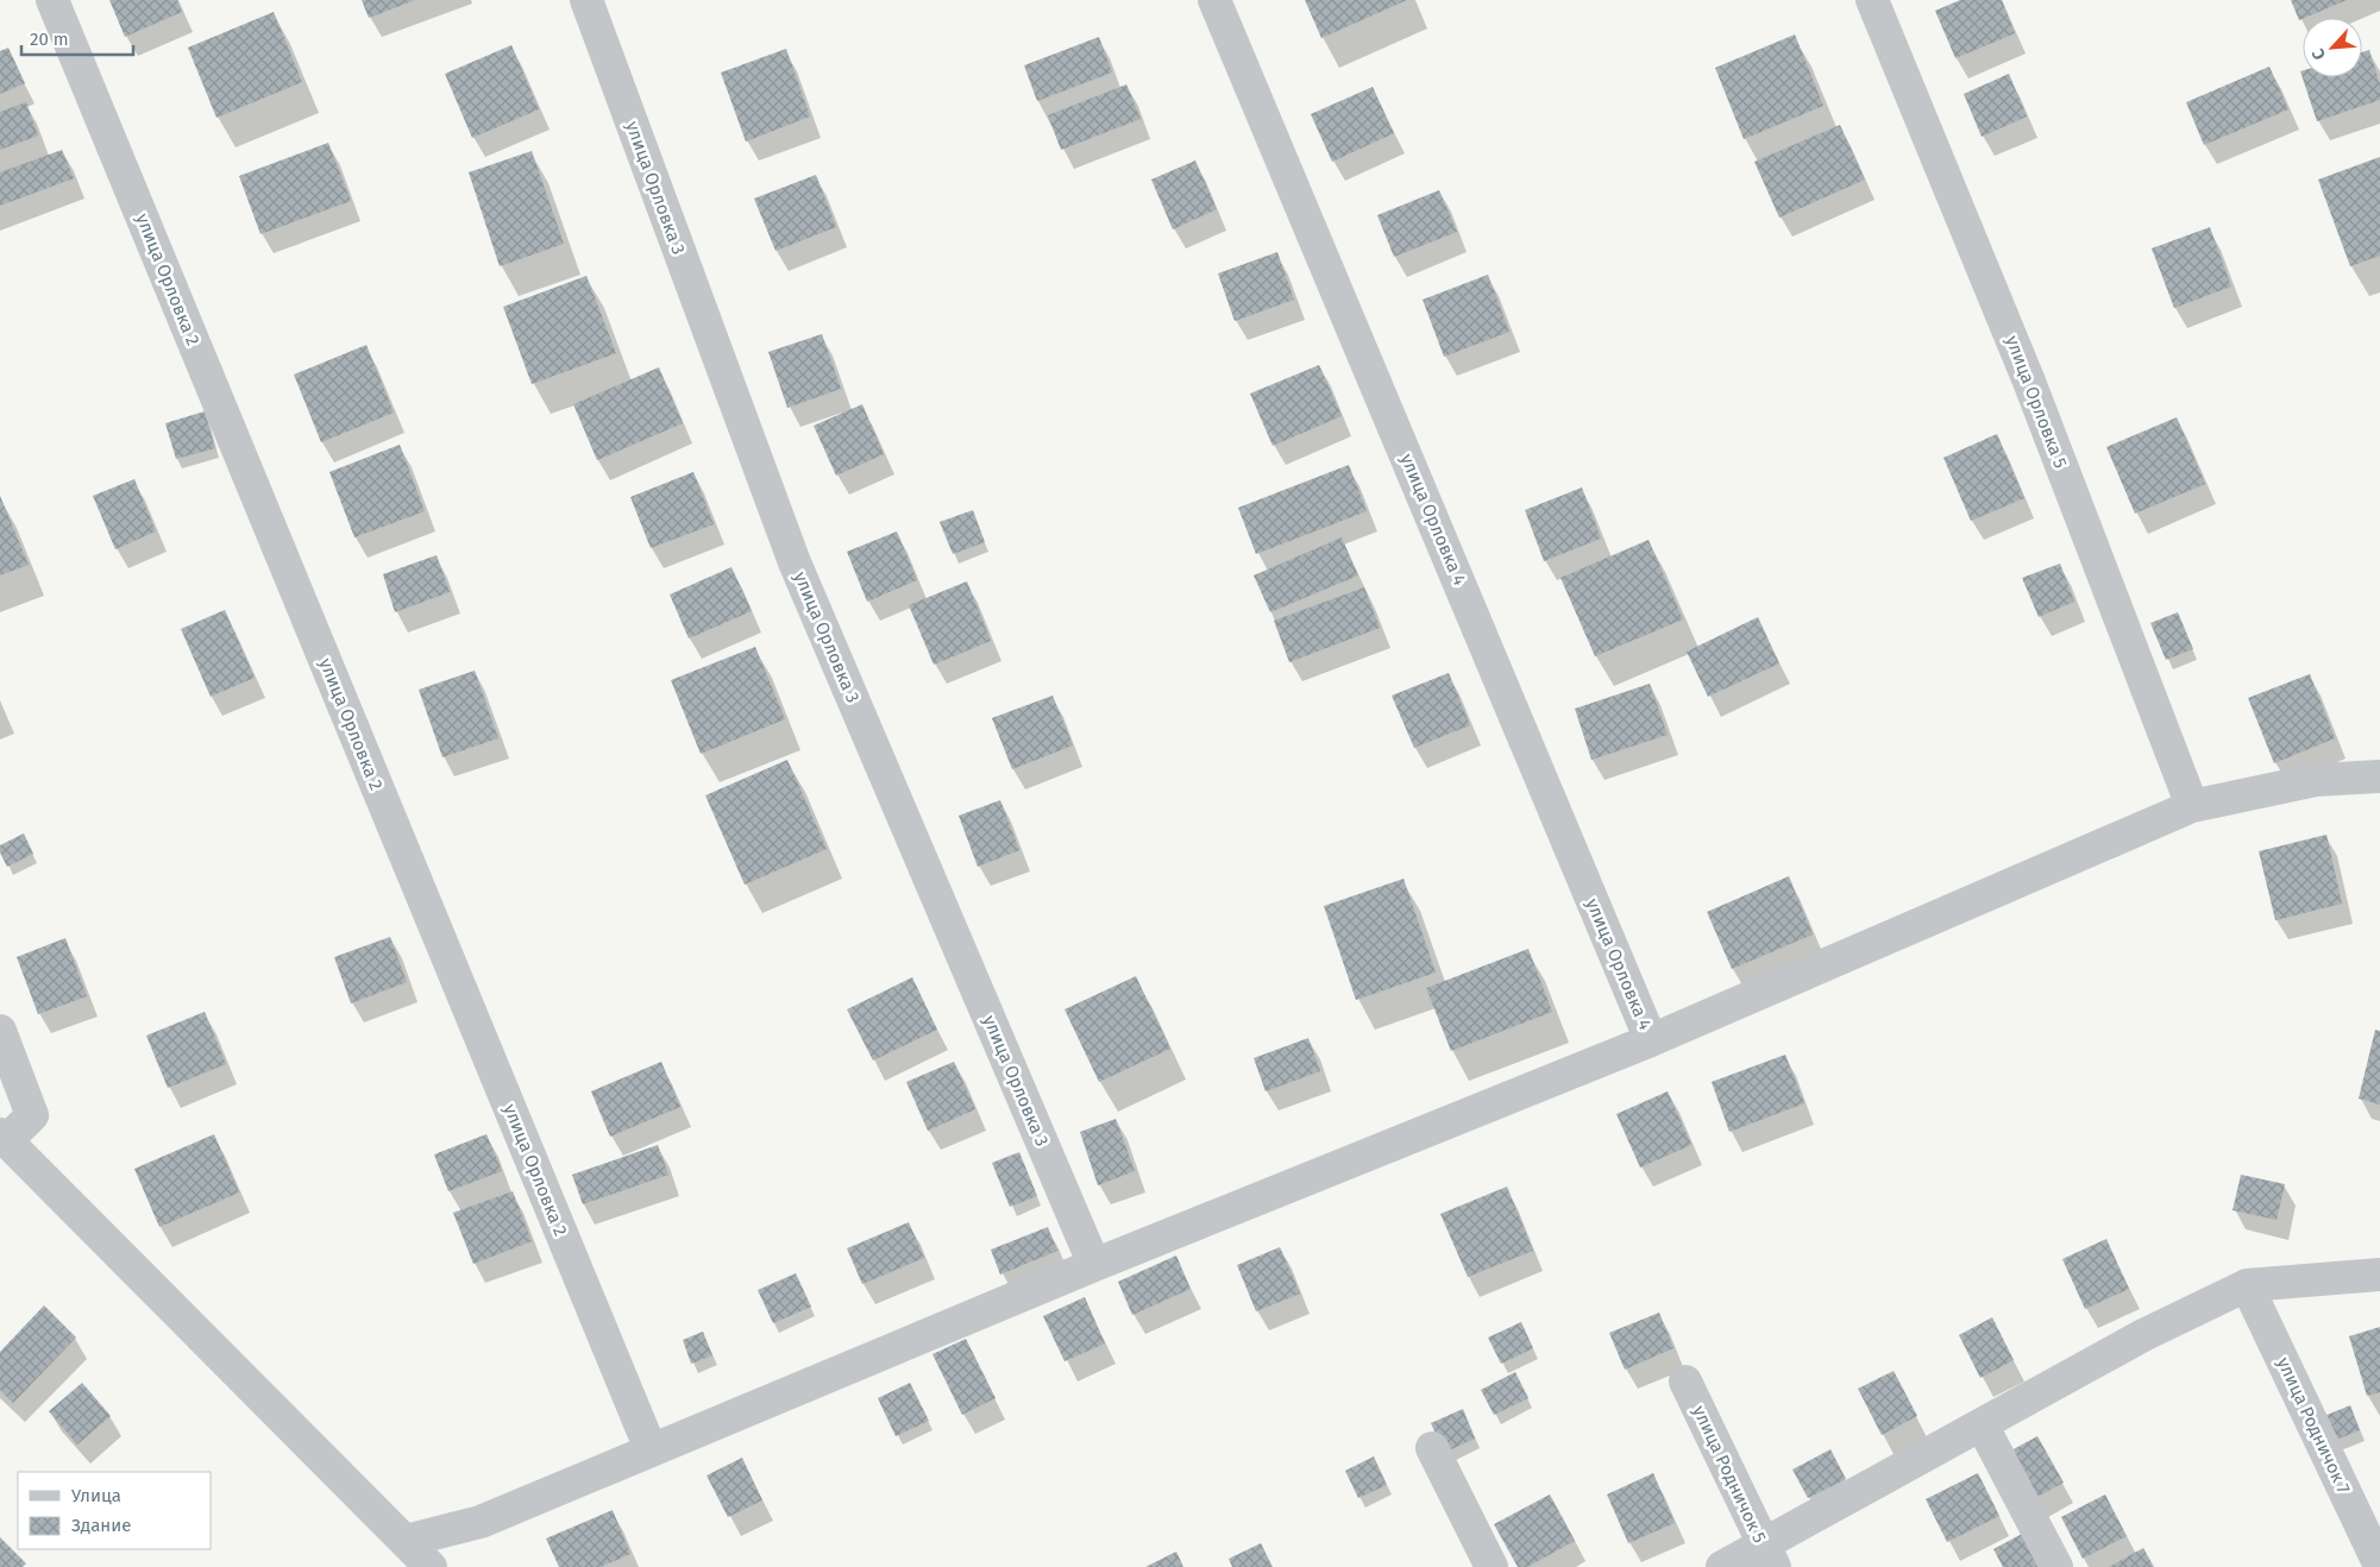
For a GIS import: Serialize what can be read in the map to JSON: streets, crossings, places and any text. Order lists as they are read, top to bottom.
{
  "streets": {
    "street": [
      "улица Орловка 3",
      "улица Орловка 2",
      "улица Орловка 5",
      "улица Орловка 4",
      "улица Родничок 7",
      "улица Родничок 5"
    ]
  },
  "legend": ["Улица", "Здание"],
  "scale_bar": "20 m",
  "north": "bottom left"
}
